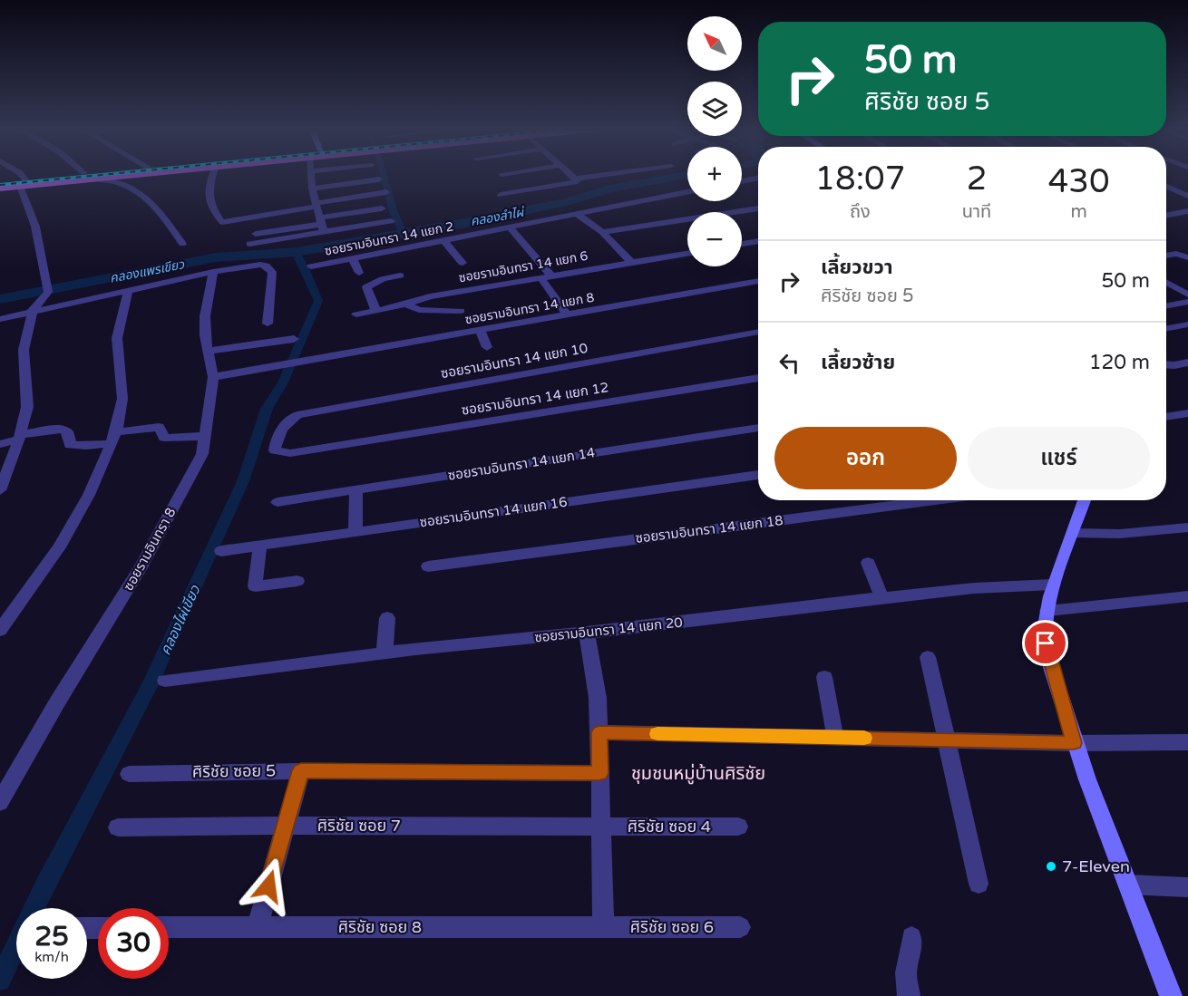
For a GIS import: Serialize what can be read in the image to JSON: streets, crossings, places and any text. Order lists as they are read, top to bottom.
{
  "streets": {
    "street": [
      "ซอยรามอินทรา 14 แยก 2",
      "ซอยรามอินทรา 14 แยก 6",
      "ซอยรามอินทรา 14 แยก 8",
      "ซอยรามอินทรา 14 แยก 10",
      "ซอยรามอินทรา 14 แยก 12",
      "ซอยรามอินทรา 14 แยก 14",
      "ซอยรามอินทรา 14 แยก 16",
      "ซอยรามอินทรา 14 แยก 18",
      "ซอยรามอินทรา 8",
      "ซอยรามอินทรา 14 แยก 20",
      "ศิริชัย ซอย 5",
      "ศิริชัย ซอย 7",
      "ศิริชัย ซอย 4",
      "ศิริชัย ซอย 8",
      "ศิริชัย ซอย 6"
    ]
  },
  "crossings": [
    ["ซอยรามอินทรา 14 แยก 8", "ซอยรามอินทรา 8"],
    ["ซอยรามอินทรา 14 แยก 10", "ซอยรามอินทรา 14 แยก 12"],
    ["ศิริชัย ซอย 7", "ศิริชัย ซอย 4"],
    ["ศิริชัย ซอย 8", "ศิริชัย ซอย 6"]
  ],
  "districts": ["ชุมชนหมู่บ้านศิริชัย"],
  "water": ["คลองลำไผ่", "คลองแพรเขียว", "คลองไผ่เขียว"],
  "places": ["7-Eleven"],
  "north": "top left",
  "page": {
    "map_buttons": ["+", "−"],
    "turn": ["50 m", "ศิริชัย ซอย 5"],
    "eta": [
      "18:07",
      "ถึง",
      "2",
      "นาที",
      "430",
      "m"
    ],
    "list": [
      {
        "name": "เลี้ยวขวา",
        "note": "ศิริชัย ซอย 5",
        "value": "50 m"
      },
      {
        "name": "เลี้ยวซ้าย",
        "value": "120 m"
      }
    ],
    "buttons": ["ออก", "แชร์"],
    "speed": "25 km/h",
    "limit": "30"
  }
}
